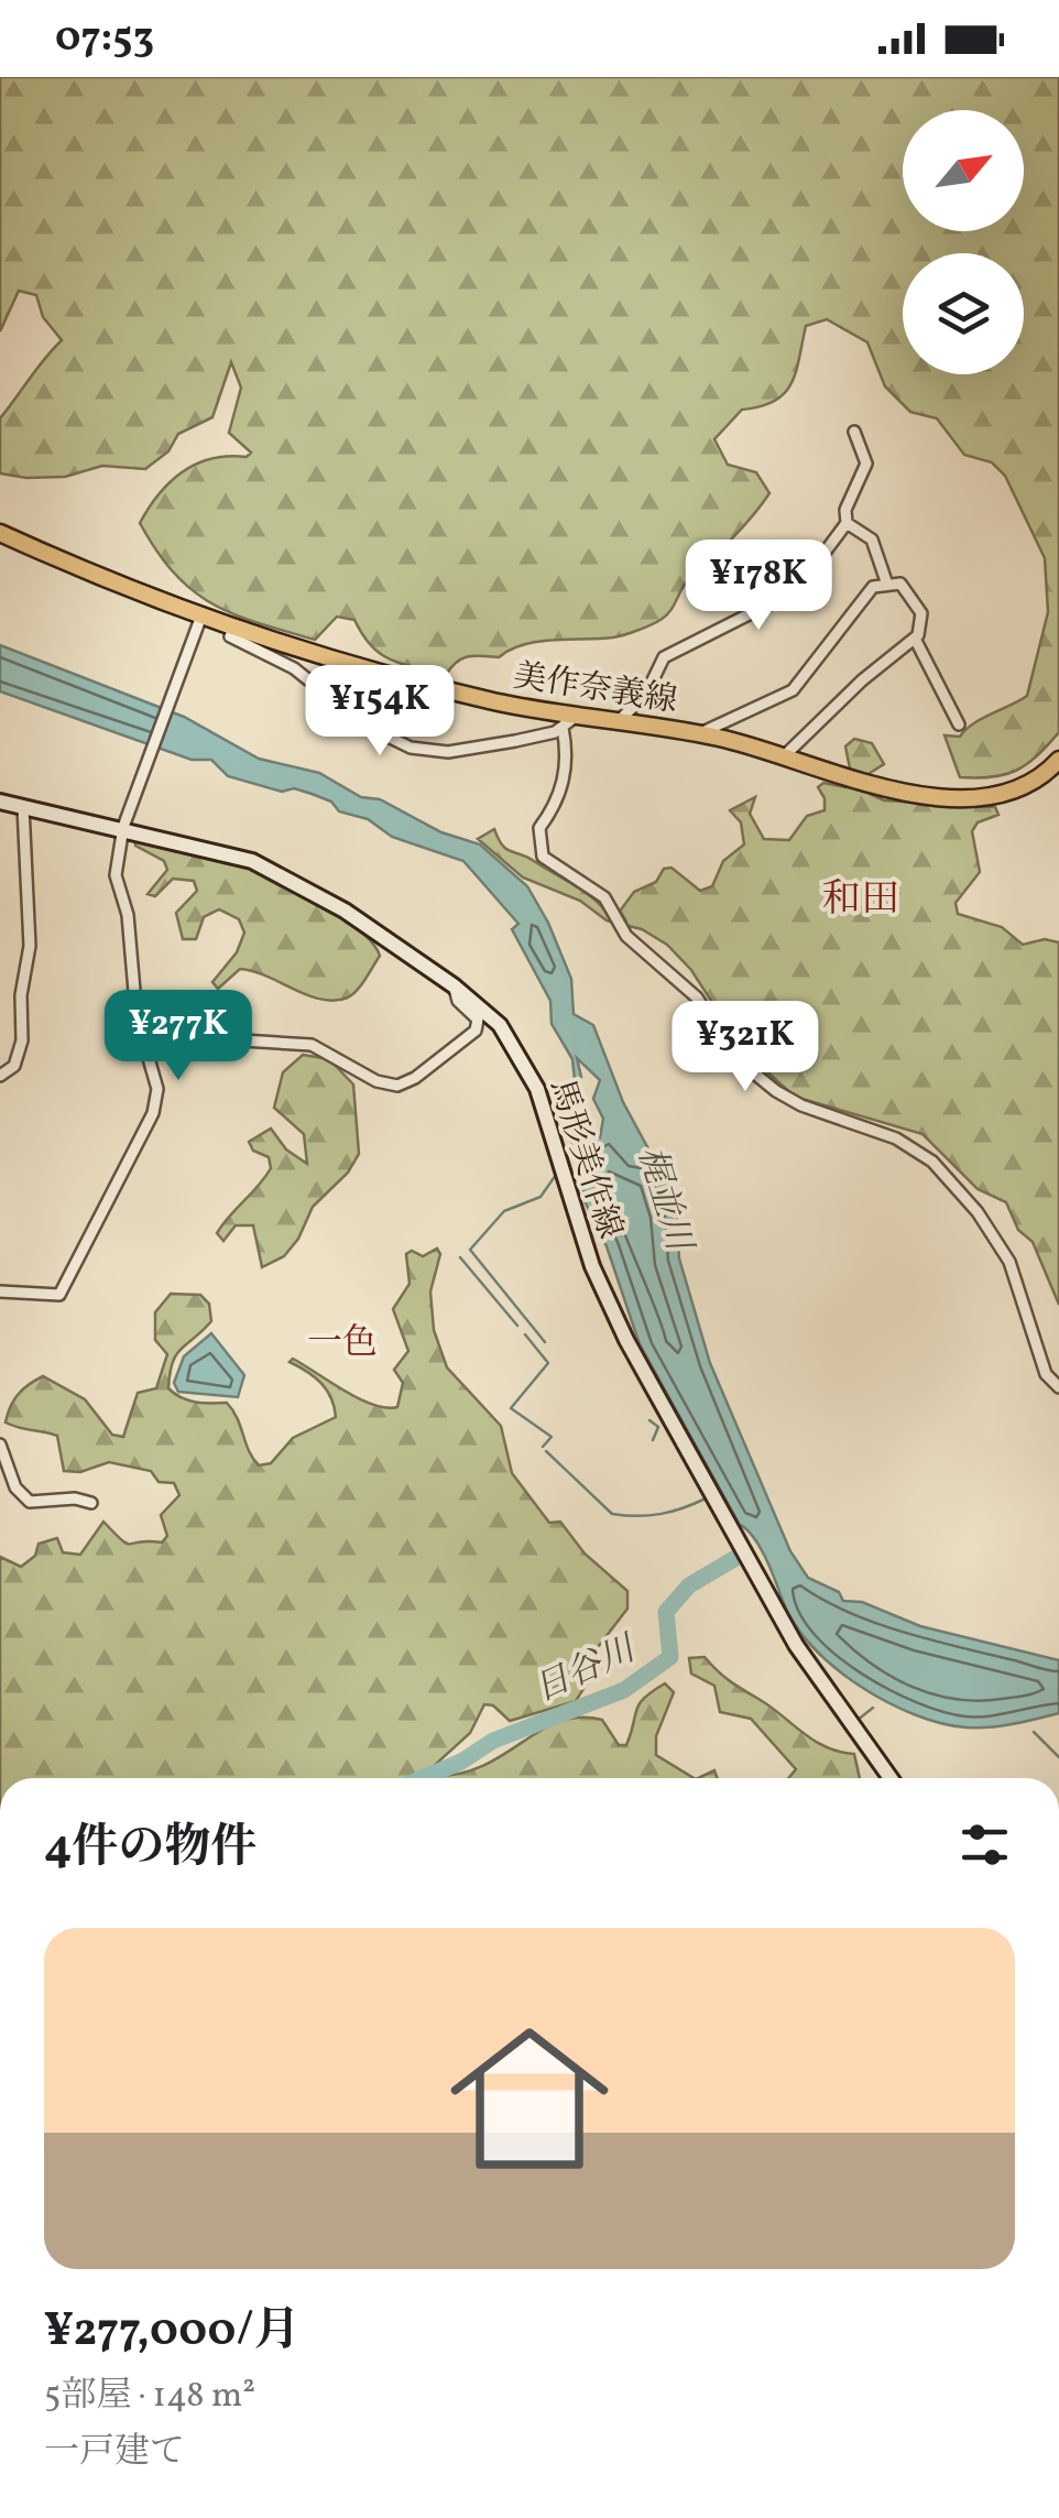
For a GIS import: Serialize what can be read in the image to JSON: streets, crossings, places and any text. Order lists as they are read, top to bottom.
{
  "streets": {
    "main road": ["美作奈義線", "馬形美作線"]
  },
  "districts": ["和田", "一色"],
  "water": ["梶並川", "日谷川"],
  "north": "top right",
  "page": {
    "status": "07:53",
    "price": [
      "¥178K",
      "¥154K",
      "¥277K",
      "¥321K"
    ],
    "heading": "4件の物件",
    "list": [
      {
        "name": "¥277,000/月",
        "note": "5部屋 · 148 m² · 一戸建て"
      }
    ]
  }
}
